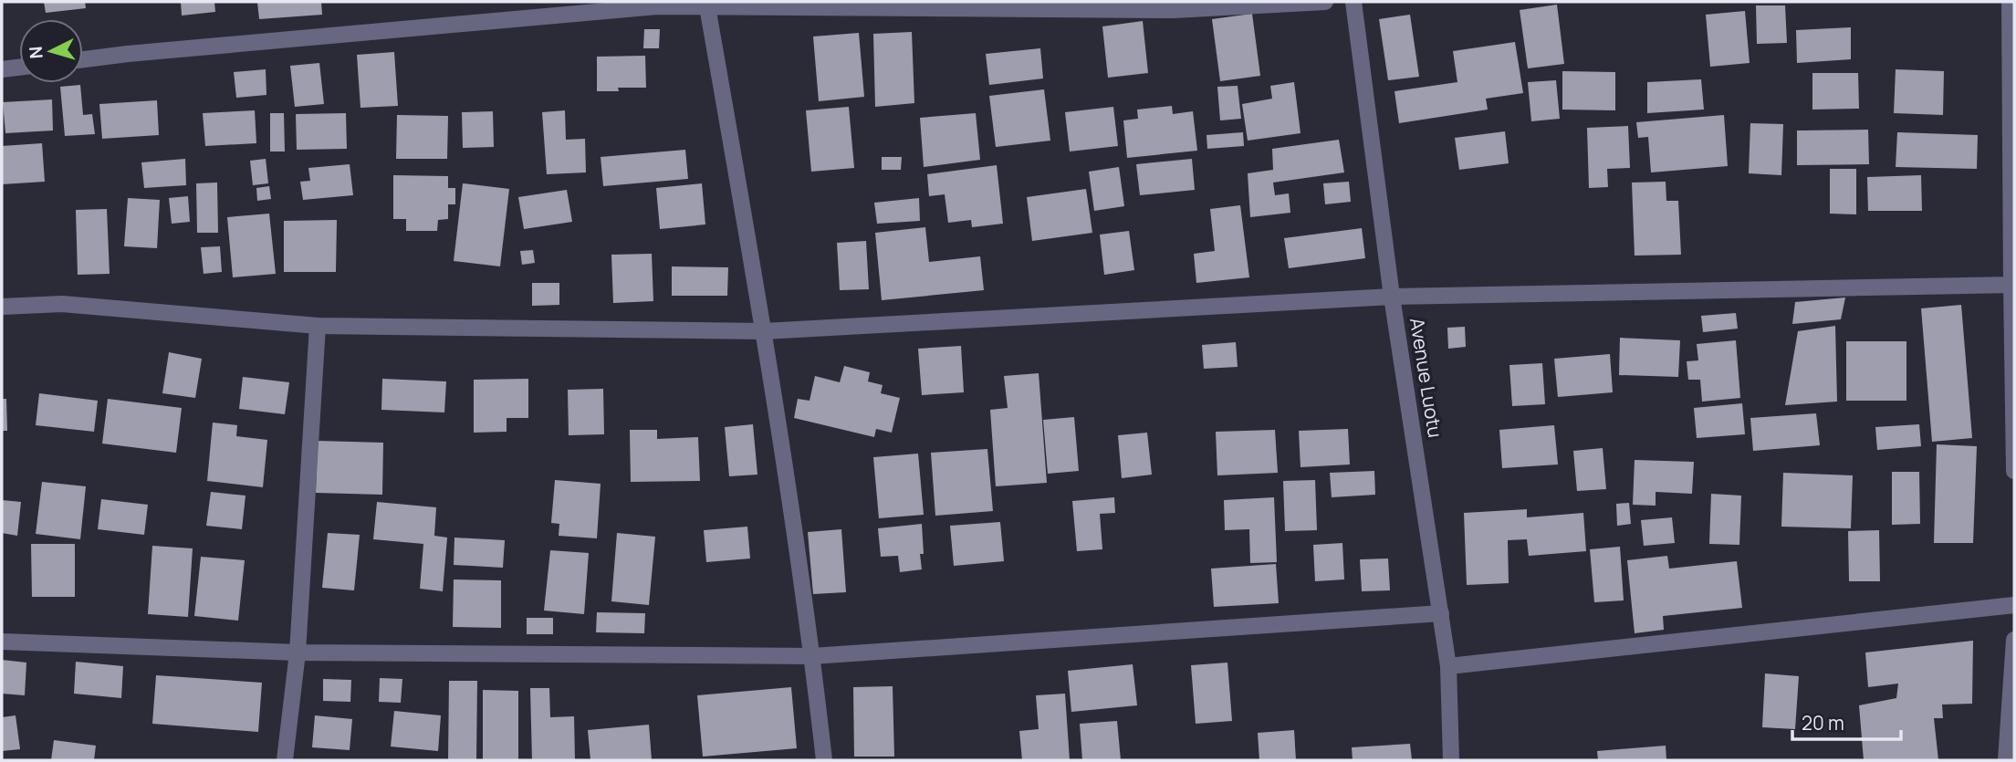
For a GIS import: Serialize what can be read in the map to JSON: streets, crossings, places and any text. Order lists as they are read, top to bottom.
{
  "streets": {
    "street": ["Avenue Luotu"]
  },
  "scale_bar": "20 m",
  "north": "left"
}
